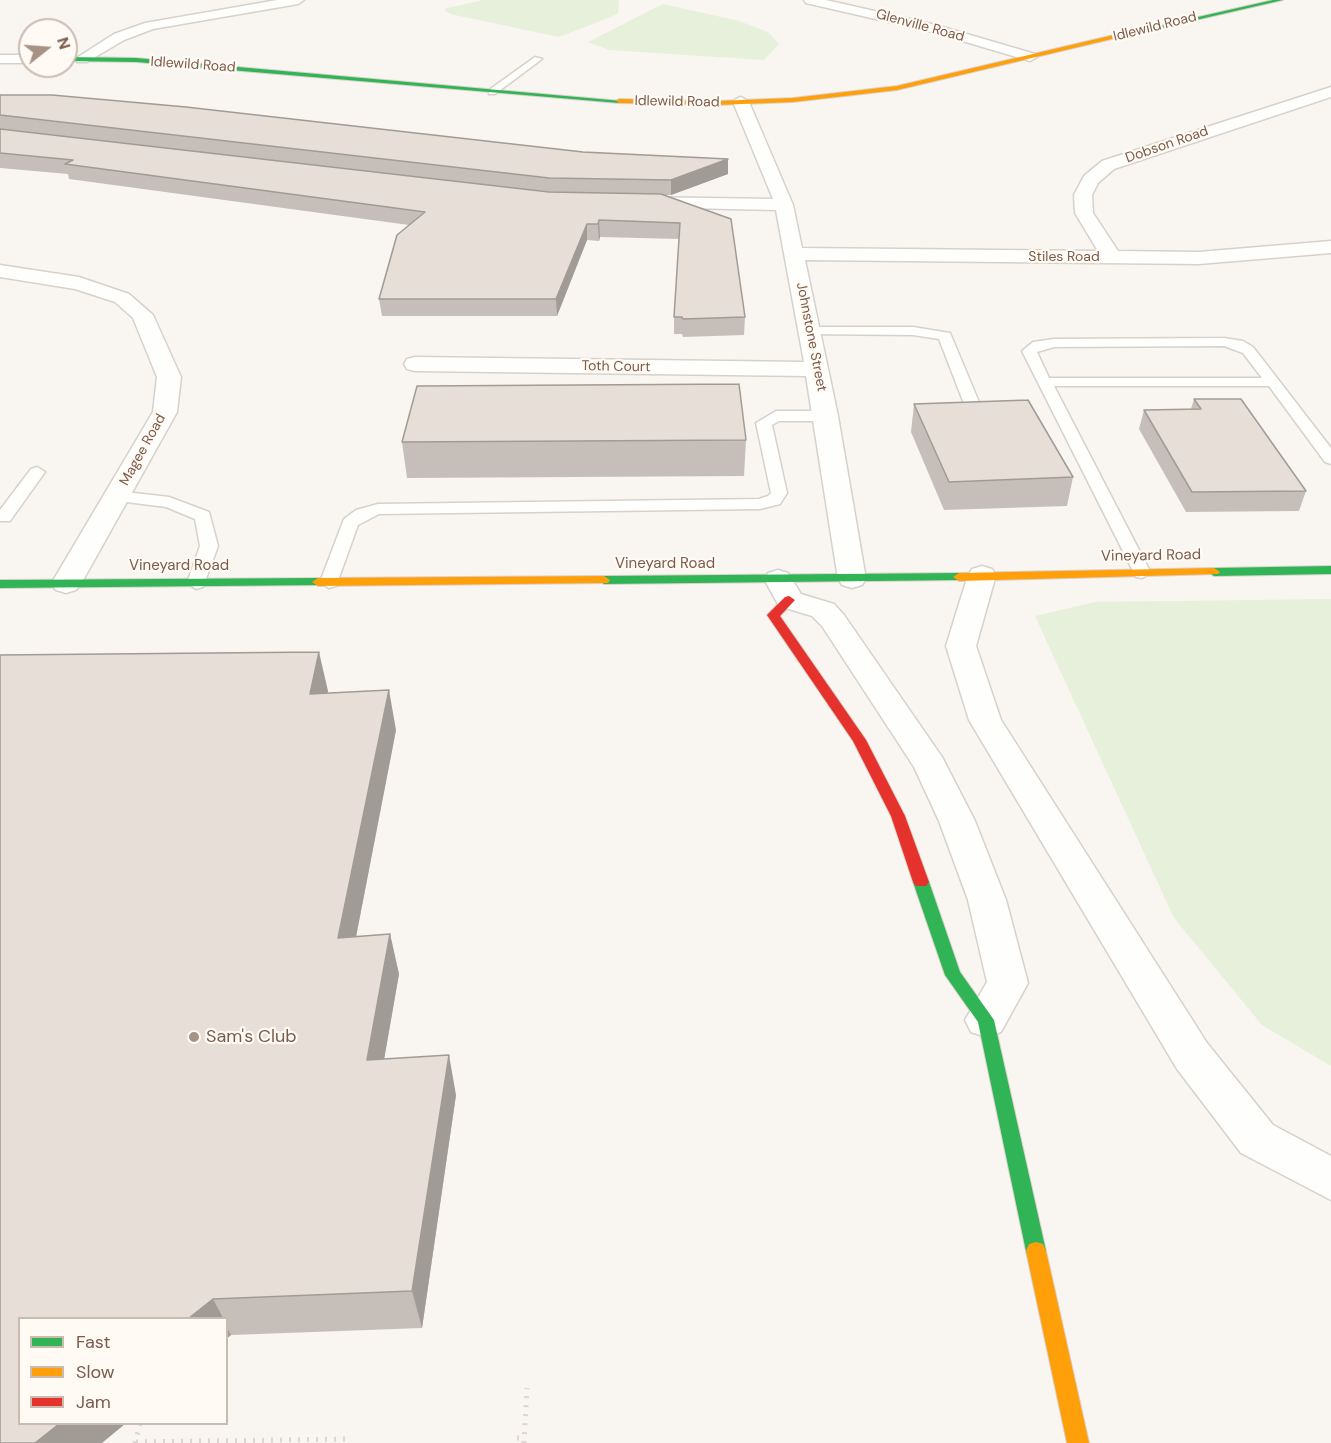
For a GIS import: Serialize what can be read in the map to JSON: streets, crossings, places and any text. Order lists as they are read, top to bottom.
{
  "streets": {
    "street": [
      "Glenville Road",
      "Idlewild Road",
      "Dobson Road",
      "Stiles Road",
      "Johnstone Street",
      "Toth Court",
      "Magee Road",
      "Vineyard Road"
    ]
  },
  "crossings": [
    ["Glenville Road", "Idlewild Road"],
    ["Idlewild Road", "Johnstone Street"],
    ["Dobson Road", "Stiles Road"],
    ["Stiles Road", "Johnstone Street"],
    ["Johnstone Street", "Toth Court"],
    ["Johnstone Street", "Vineyard Road"],
    ["Magee Road", "Vineyard Road"]
  ],
  "places": ["Sam's Club"],
  "legend": ["Fast", "Slow", "Jam"],
  "north": "right"
}
